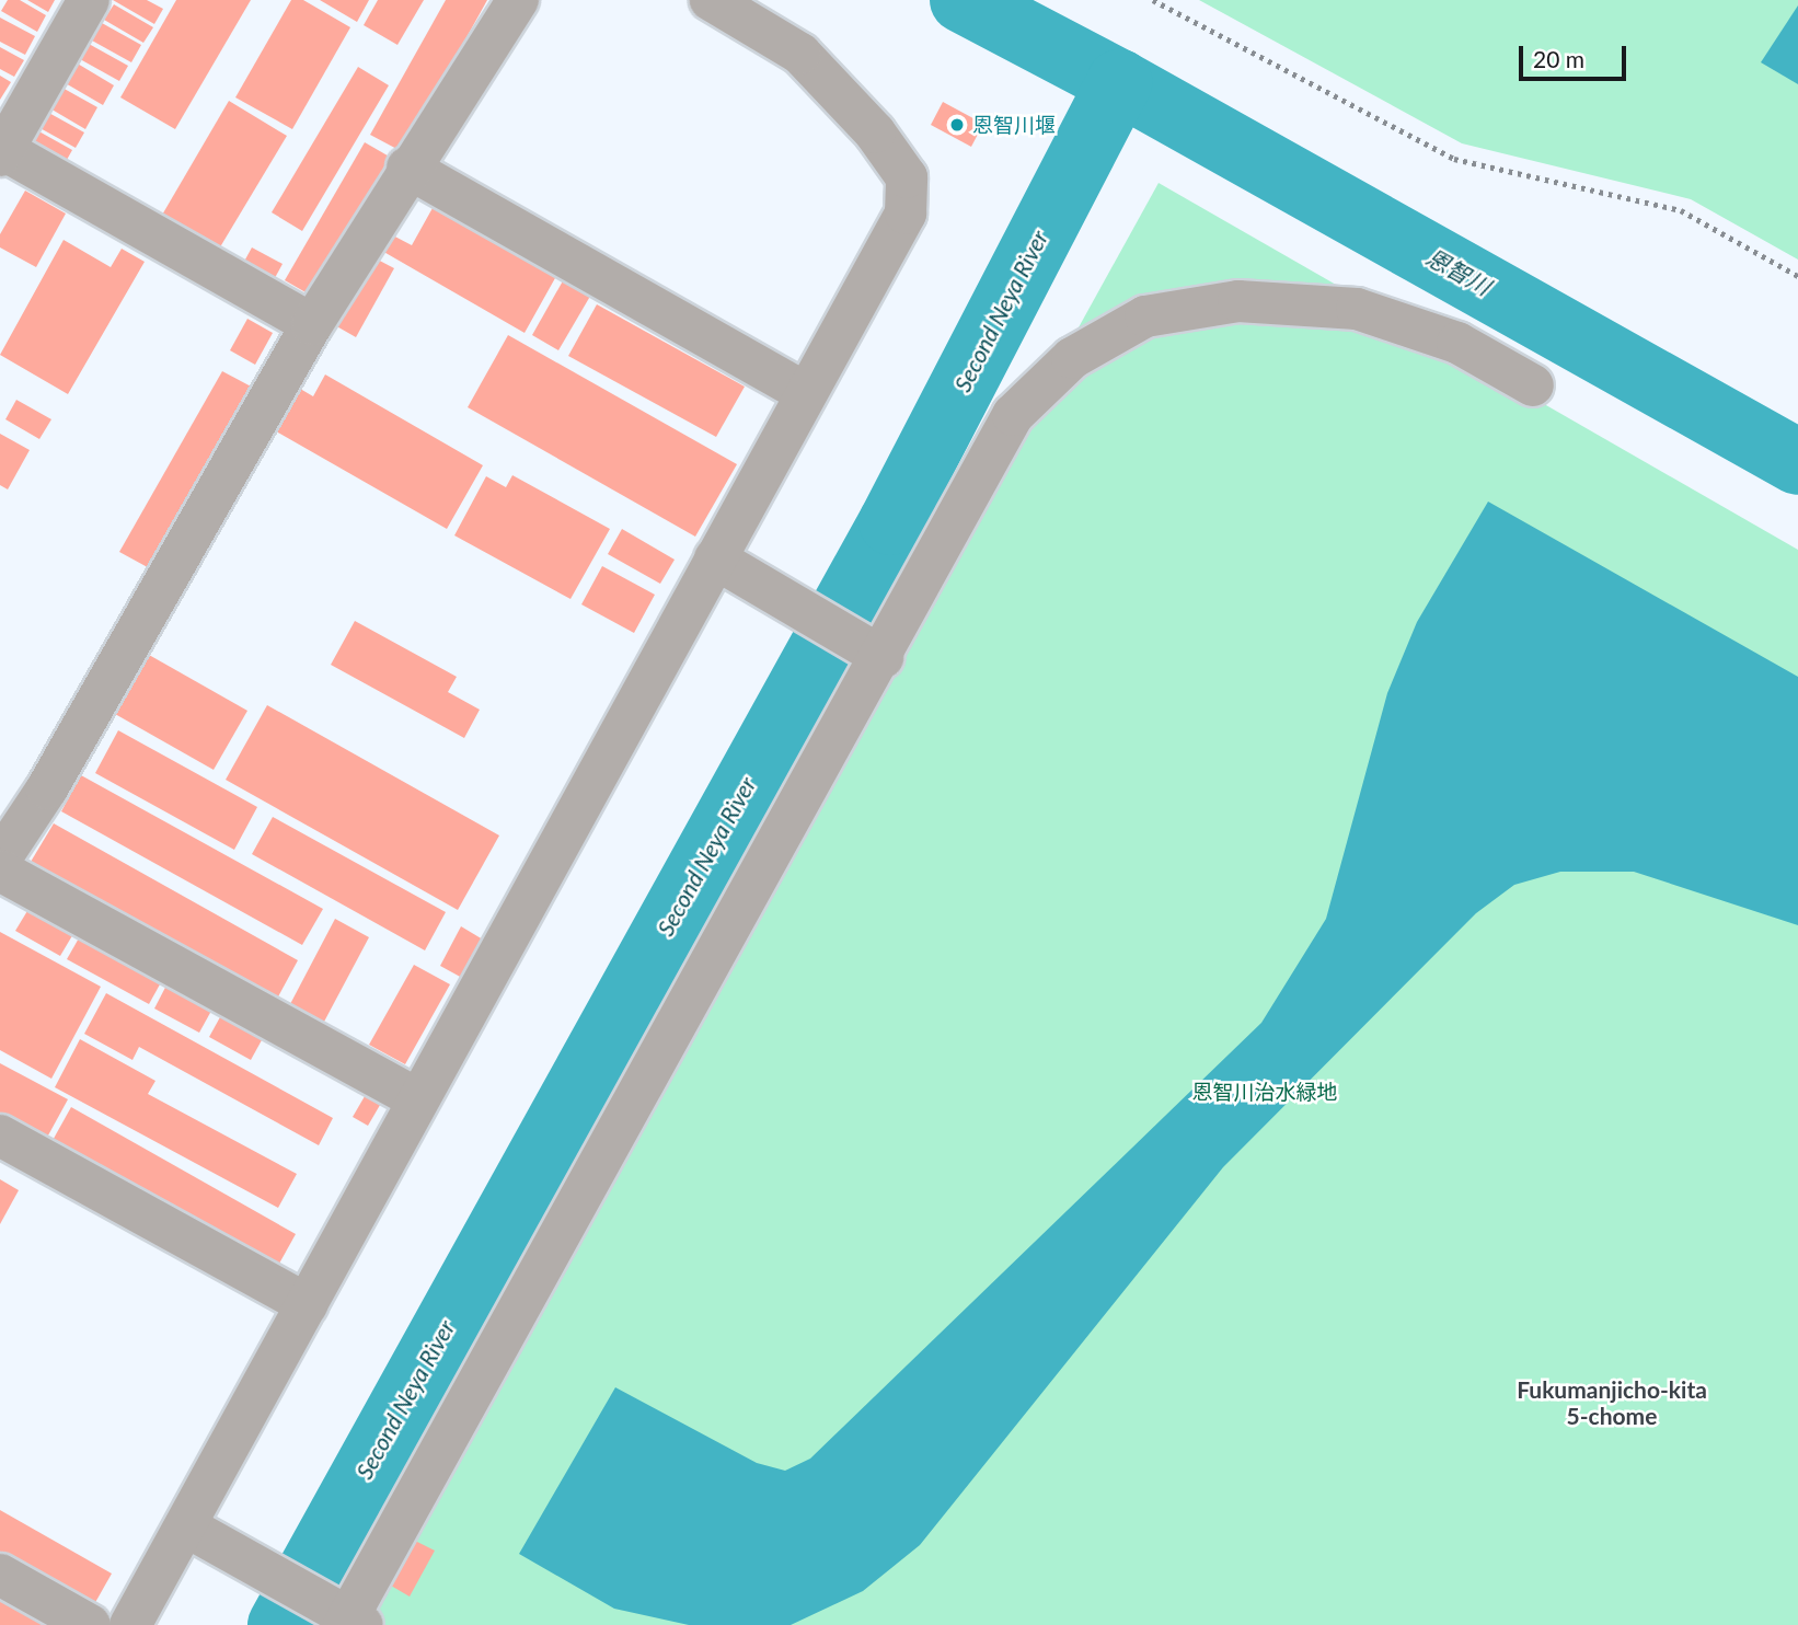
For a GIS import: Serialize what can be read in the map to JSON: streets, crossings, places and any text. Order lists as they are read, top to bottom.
{
  "districts": ["Fukumanjicho-kita 5-chome"],
  "water": ["恩智川", "Second Neya River"],
  "parks": ["恩智川治水緑地"],
  "places": ["恩智川堰"],
  "scale_bar": "20 m"
}
